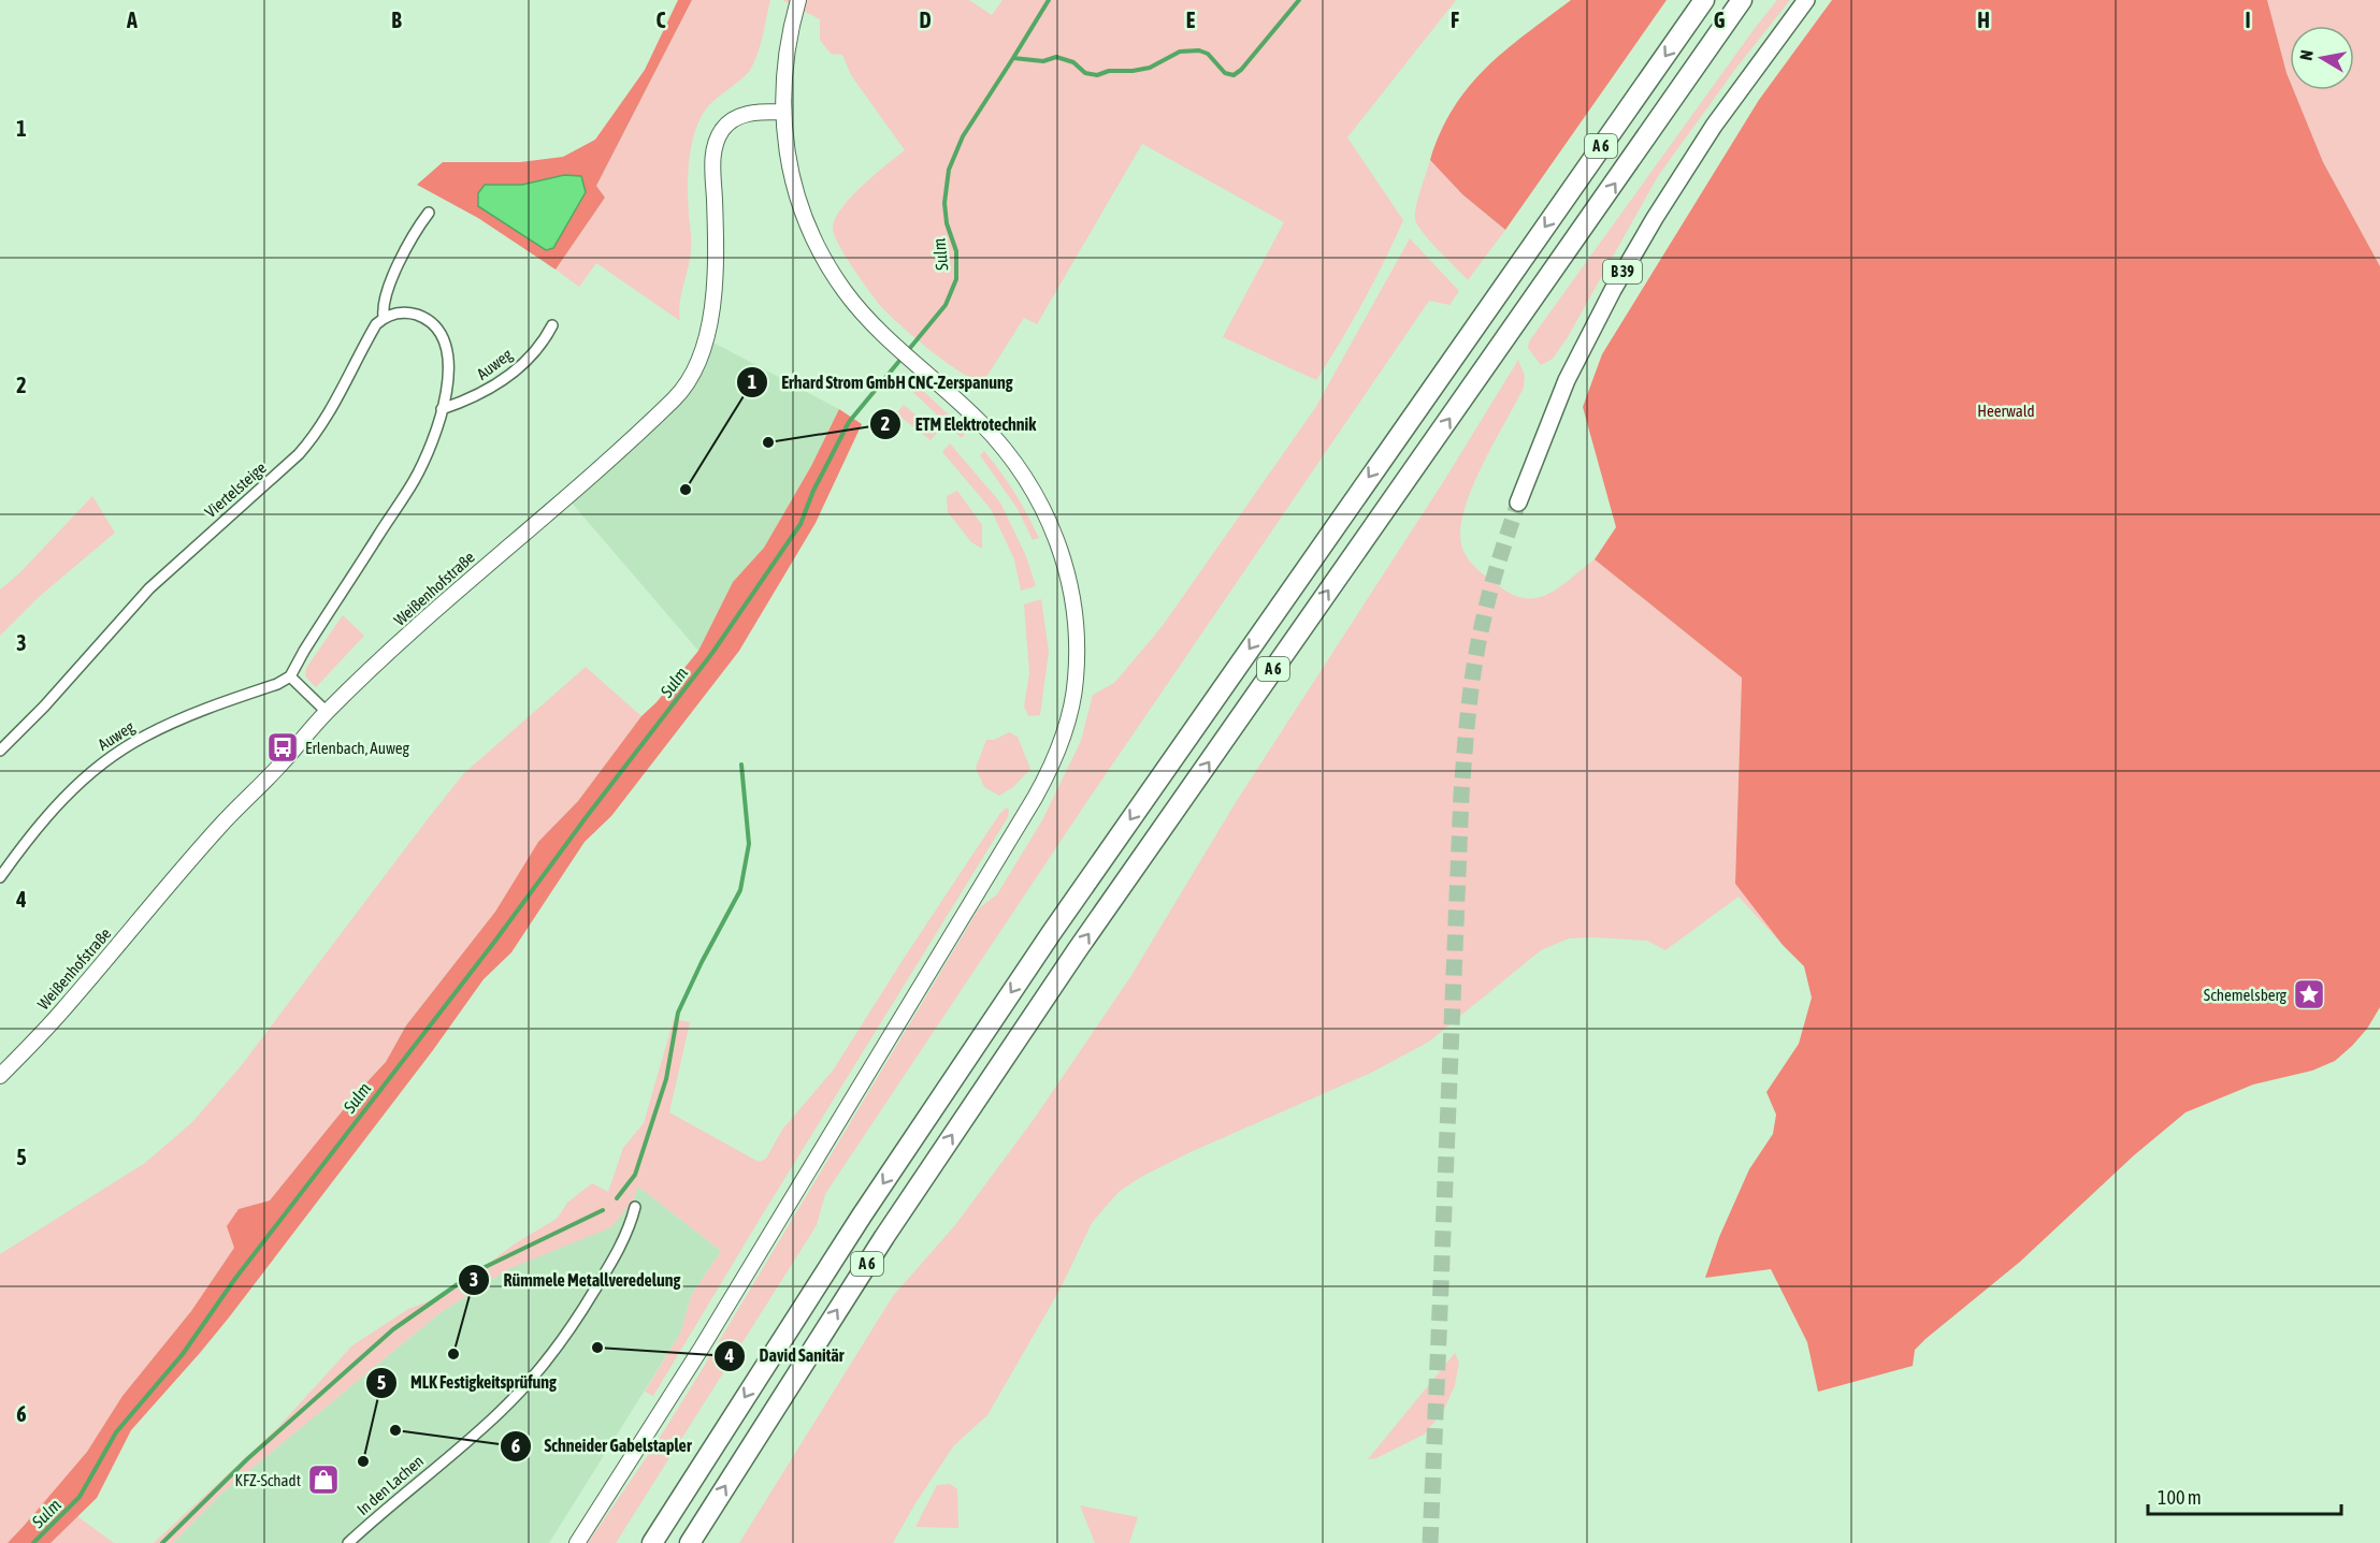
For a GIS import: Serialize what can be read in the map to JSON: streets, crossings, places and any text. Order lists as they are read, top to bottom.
{
  "streets": {
    "highway": ["A 6"],
    "main road": ["B 39"],
    "street": [
      "Auweg",
      "Viertelsteige",
      "Weißenhofstraße",
      "In den Lachen"
    ]
  },
  "crossings": [
    ["Auweg", "Viertelsteige"]
  ],
  "water": ["Sulm"],
  "parks": ["Heerwald"],
  "places": {
    "other": [
      "ETM Elektrotechnik",
      "Erhard Strom GmbH CNC-Zerspanung",
      "David Sanitär",
      "Rümmele Metallveredelung",
      "Schneider Gabelstapler",
      "MLK Festigkeitsprüfung"
    ],
    "bus stop": ["Erlenbach, Auweg"],
    "place": ["Schemelsberg"],
    "shop": ["KFZ-Schadt"]
  },
  "scale_bar": "100 m",
  "north": "left",
  "grid": {
    "columns": [
      "A",
      "B",
      "C",
      "D",
      "E",
      "F",
      "G",
      "H",
      "I"
    ],
    "rows": [
      "1",
      "2",
      "3",
      "4",
      "5",
      "6"
    ]
  }
}
